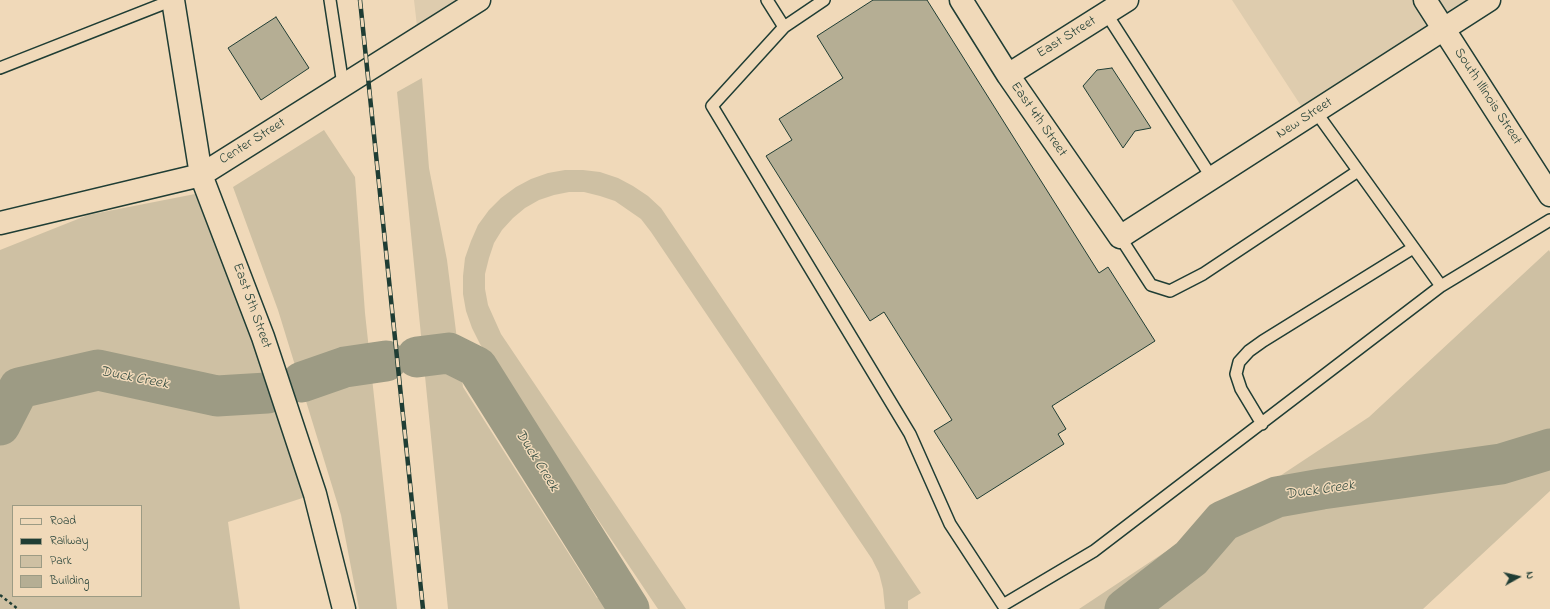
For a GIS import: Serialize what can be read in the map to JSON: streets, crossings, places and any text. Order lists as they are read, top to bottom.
{
  "streets": {
    "street": [
      "East Street",
      "South Illinois Street",
      "New Street",
      "East 4th Street",
      "Center Street",
      "East 5th Street"
    ]
  },
  "crossings": [
    ["East Street", "East 4th Street"],
    ["South Illinois Street", "New Street"],
    ["New Street", "East 4th Street"],
    ["Center Street", "East 5th Street"]
  ],
  "water": ["Duck Creek"],
  "legend": [
    "Road",
    "Railway",
    "Park",
    "Building"
  ],
  "north": "right"
}
